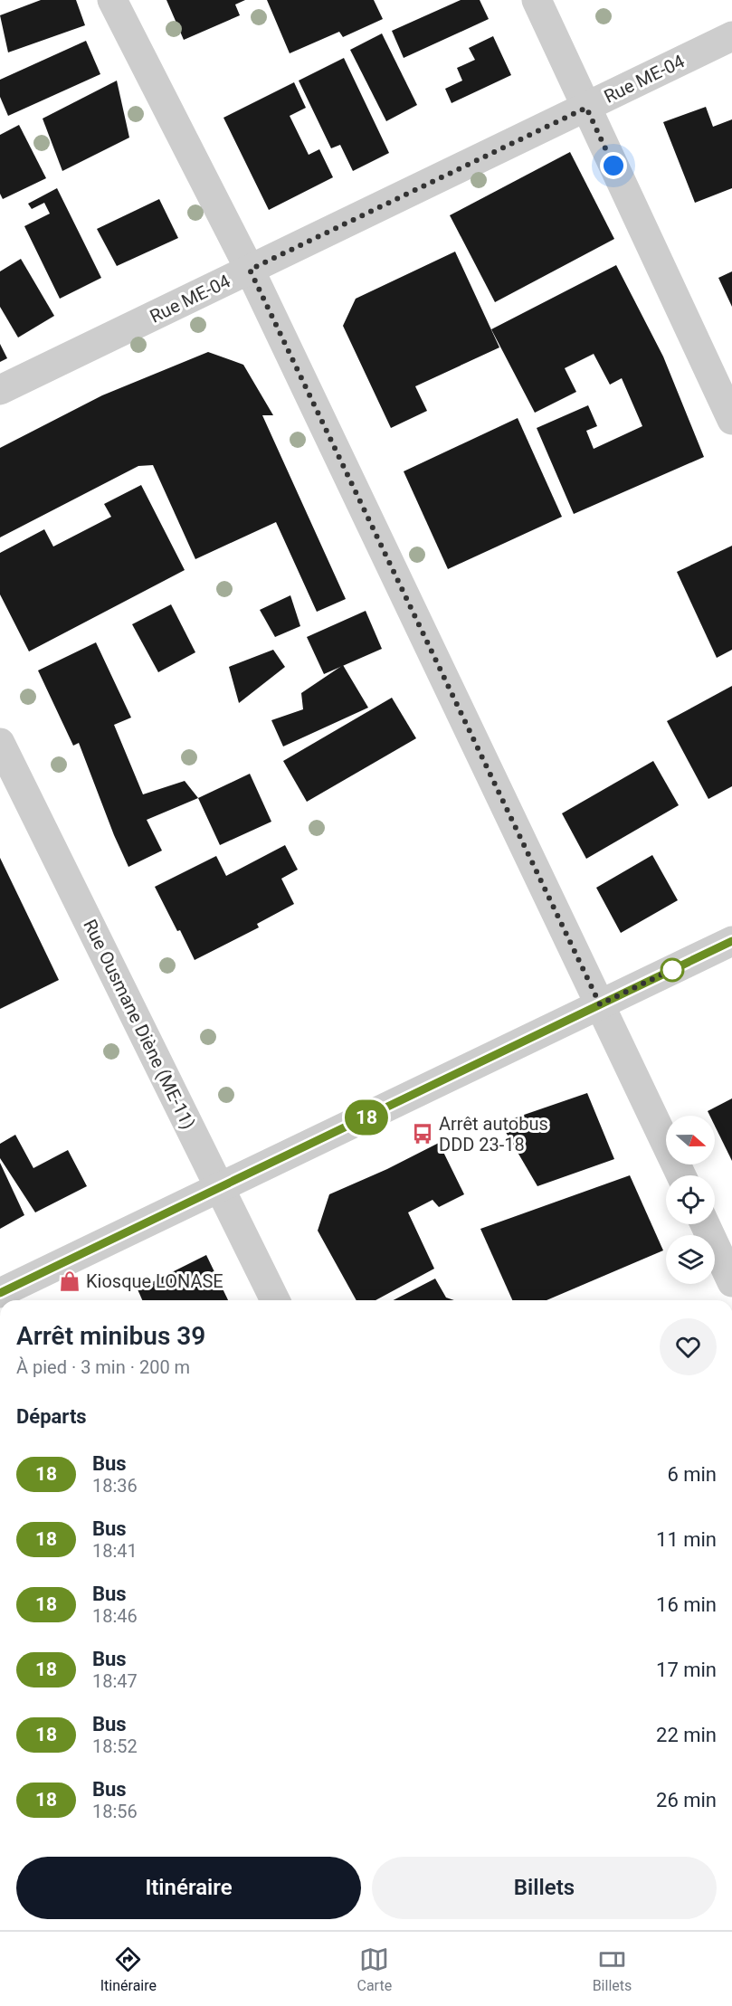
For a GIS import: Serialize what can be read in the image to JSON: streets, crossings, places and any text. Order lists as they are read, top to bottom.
{
  "streets": {
    "street": ["Rue ME-04", "Rue Ousmane Diène (ME-11)"]
  },
  "places": {
    "bus stop": ["Arrêt autobus DDD 23-18"],
    "shop": ["Kiosque LONASE"]
  },
  "lines": ["bus line 18"],
  "north": "right",
  "page": {
    "on_map": "18",
    "heading": [
      ["Arrêt minibus 39", "À pied · 3 min · 200 m"],
      "Départs"
    ],
    "list": [
      {
        "mark": "18",
        "name": "Bus",
        "note": "18:36",
        "value": "6 min"
      },
      {
        "mark": "18",
        "name": "Bus",
        "note": "18:41",
        "value": "11 min"
      },
      {
        "mark": "18",
        "name": "Bus",
        "note": "18:46",
        "value": "16 min"
      },
      {
        "mark": "18",
        "name": "Bus",
        "note": "18:47",
        "value": "17 min"
      },
      {
        "mark": "18",
        "name": "Bus",
        "note": "18:52",
        "value": "22 min"
      },
      {
        "mark": "18",
        "name": "Bus",
        "note": "18:56",
        "value": "26 min"
      }
    ],
    "buttons": ["Itinéraire", "Billets"],
    "tabs": ["Itinéraire", "Carte", "Billets"]
  }
}
